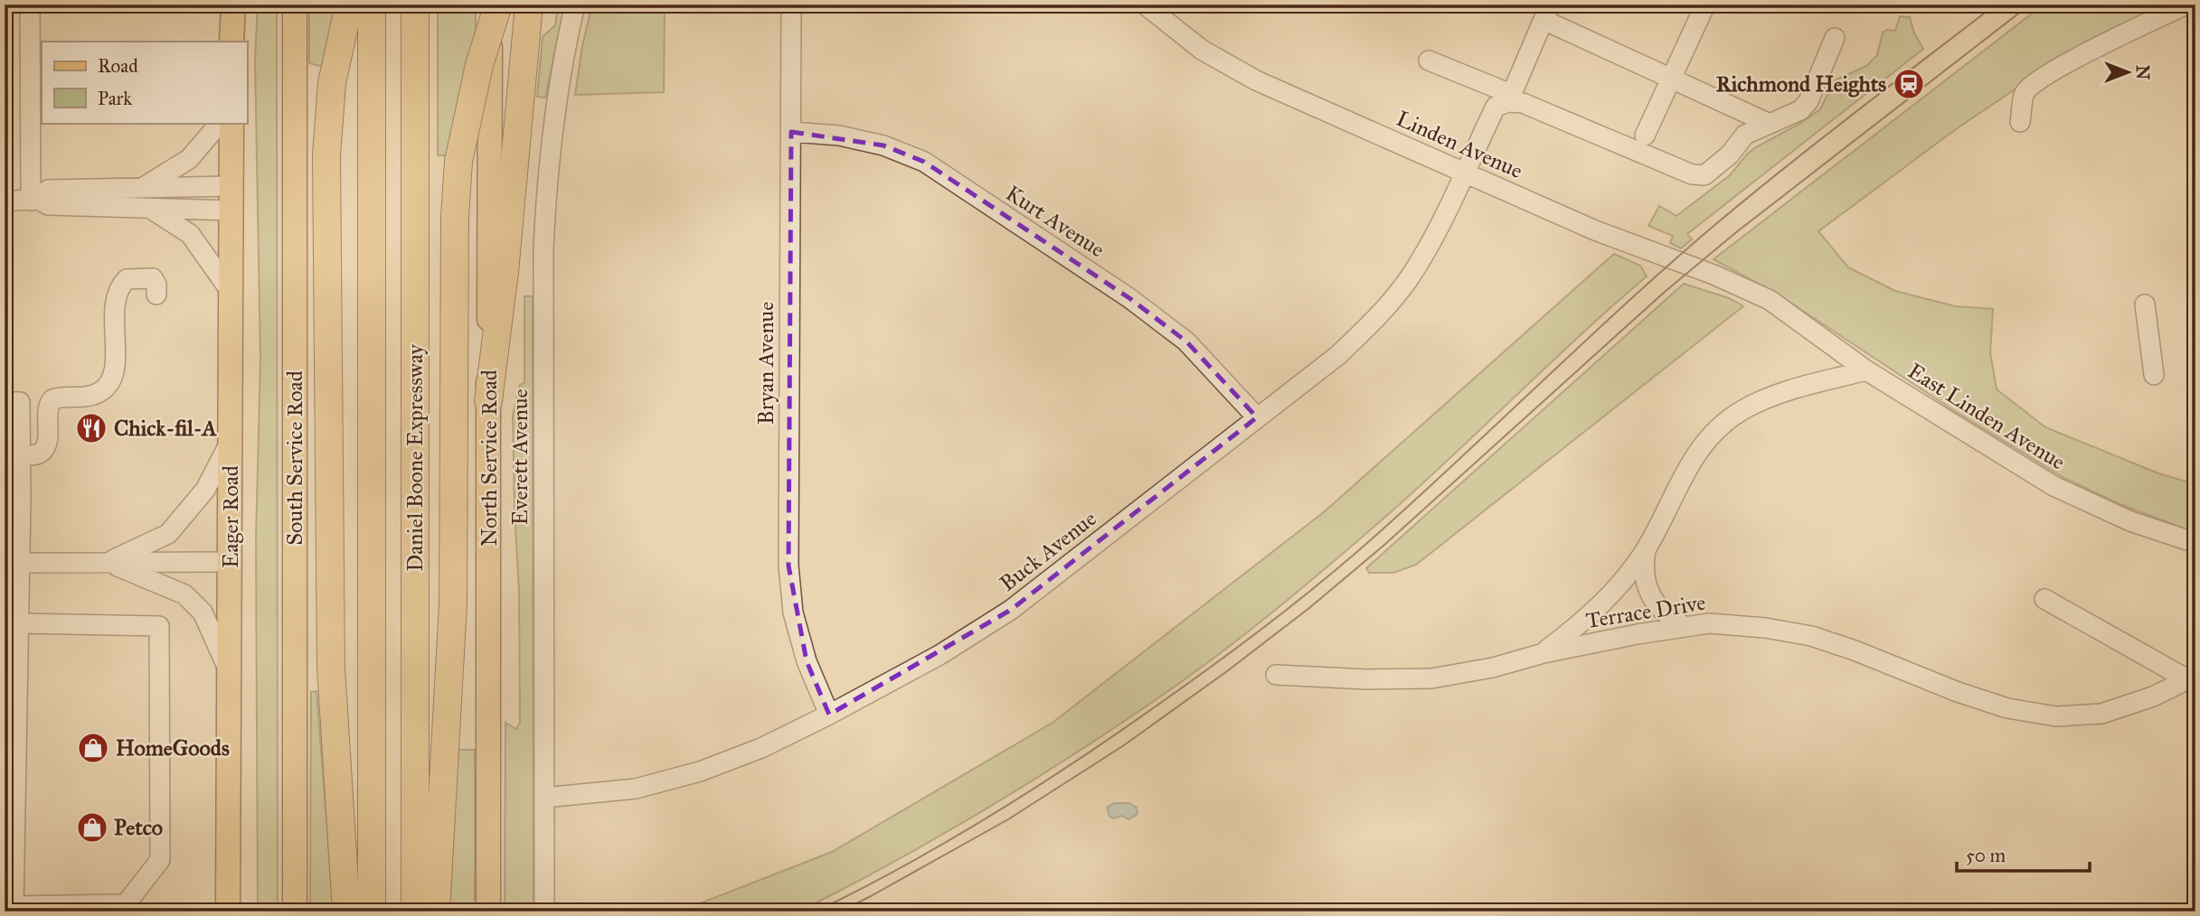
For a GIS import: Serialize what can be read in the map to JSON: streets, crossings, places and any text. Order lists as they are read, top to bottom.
{
  "streets": {
    "highway": ["Daniel Boone Expressway"],
    "main road": ["South Service Road", "North Service Road", "Eager Road"],
    "street": [
      "Linden Avenue",
      "Kurt Avenue",
      "Bryan Avenue",
      "East Linden Avenue",
      "Everett Avenue",
      "Buck Avenue",
      "Terrace Drive"
    ]
  },
  "crossings": [
    ["Linden Avenue", "East Linden Avenue"],
    ["Linden Avenue", "Buck Avenue"],
    ["Kurt Avenue", "Bryan Avenue"],
    ["Kurt Avenue", "Buck Avenue"],
    ["Bryan Avenue", "Buck Avenue"],
    ["Everett Avenue", "Buck Avenue"]
  ],
  "places": {
    "station": ["Richmond Heights"],
    "restaurant": ["Chick-fil-A"],
    "shop": ["HomeGoods", "Petco"]
  },
  "legend": ["Road", "Park"],
  "scale_bar": "50 m",
  "north": "right"
}
